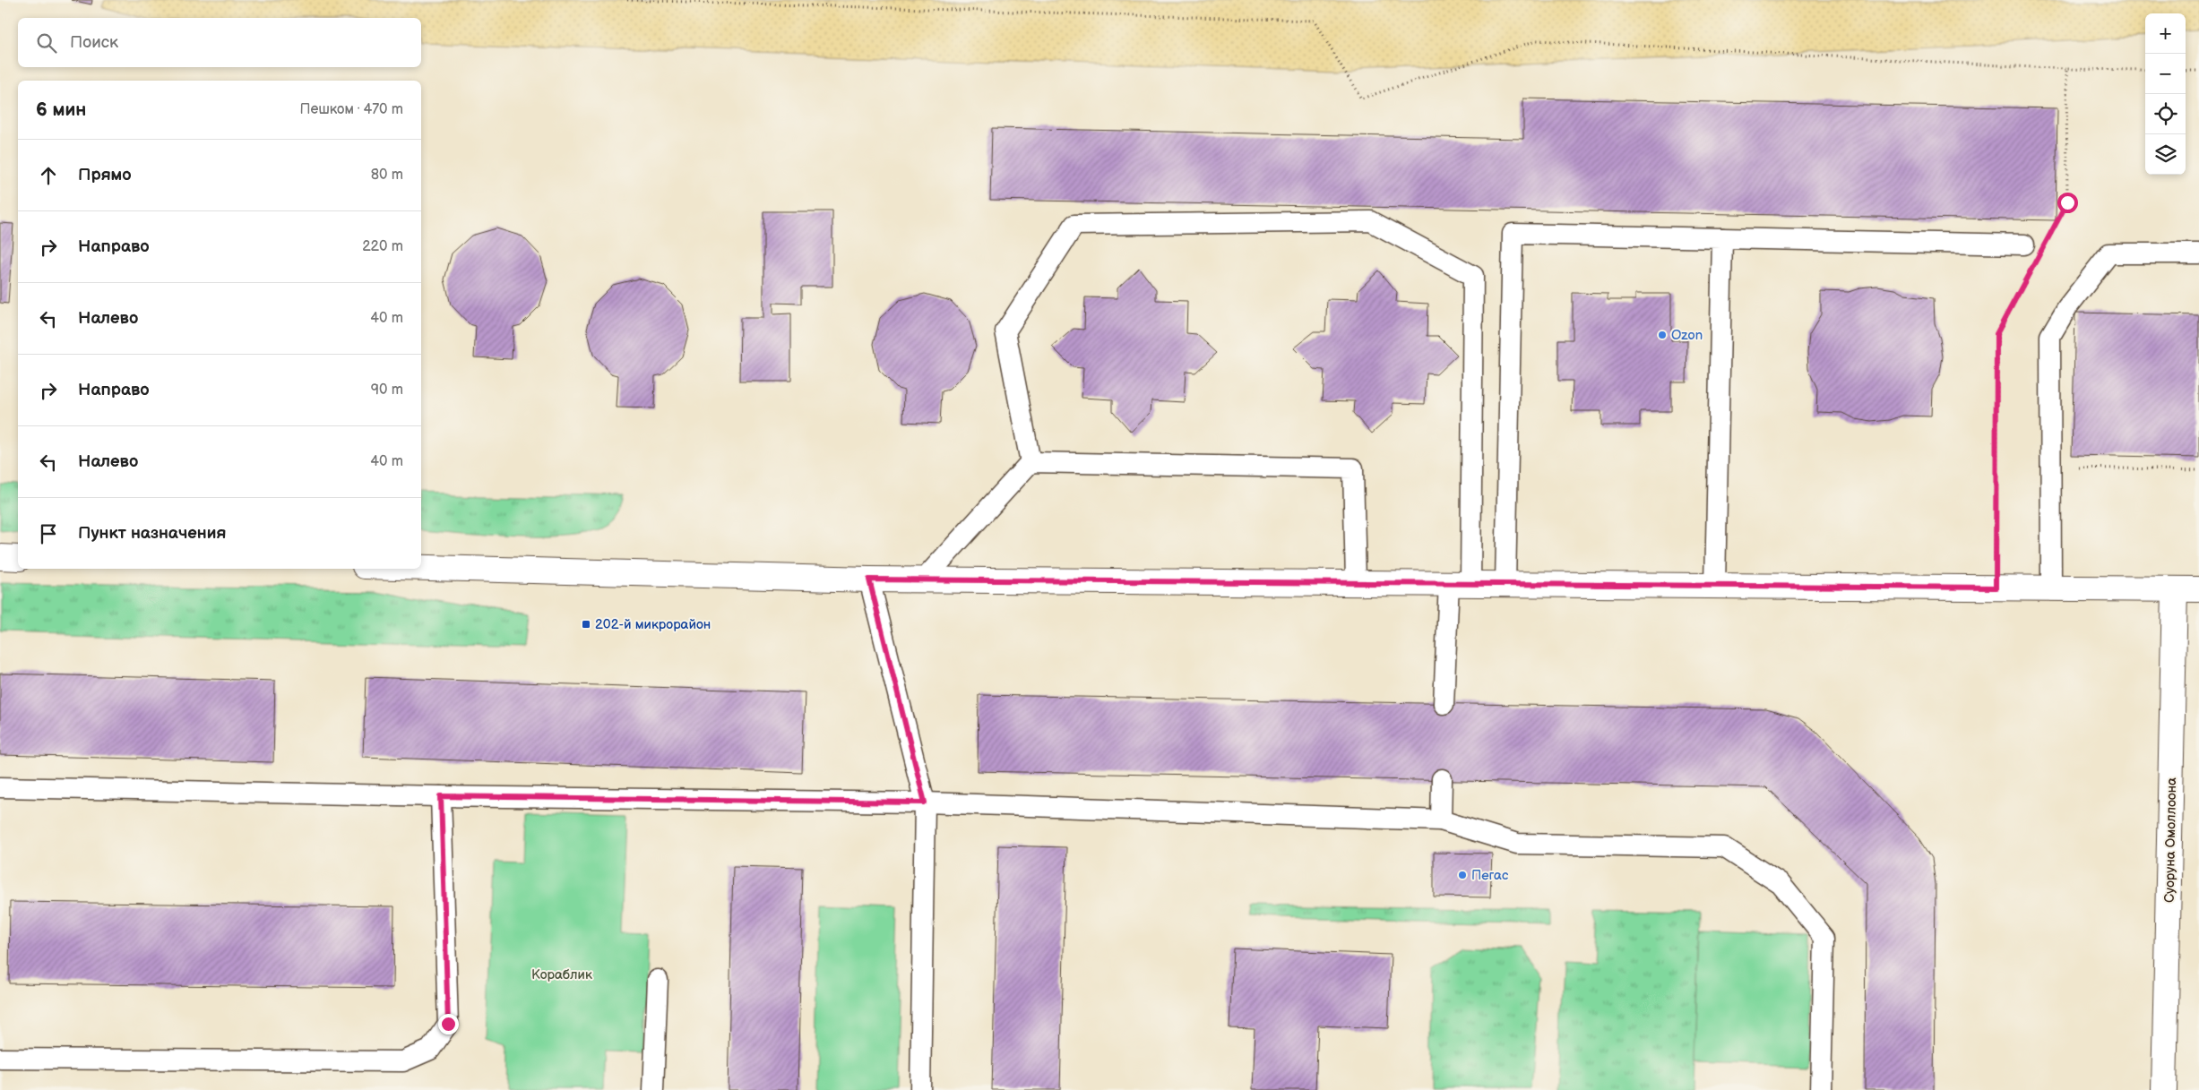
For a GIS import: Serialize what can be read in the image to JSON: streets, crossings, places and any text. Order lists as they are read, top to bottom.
{
  "streets": {
    "street": ["Суоруна Омоллоона"]
  },
  "parks": ["Кораблик"],
  "places": {
    "other": ["Ozon", "Пегас"],
    "transit": ["202-й микрорайон"]
  },
  "page": {
    "map_buttons": ["+", "−"],
    "search": "Поиск",
    "heading": ["6 мин", "Пешком · 470 m"],
    "list": [
      ["Прямо", "80 m"],
      ["Направо", "220 m"],
      ["Налево", "40 m"],
      ["Направо", "90 m"],
      ["Налево", "40 m"],
      "Пункт назначения"
    ]
  }
}
